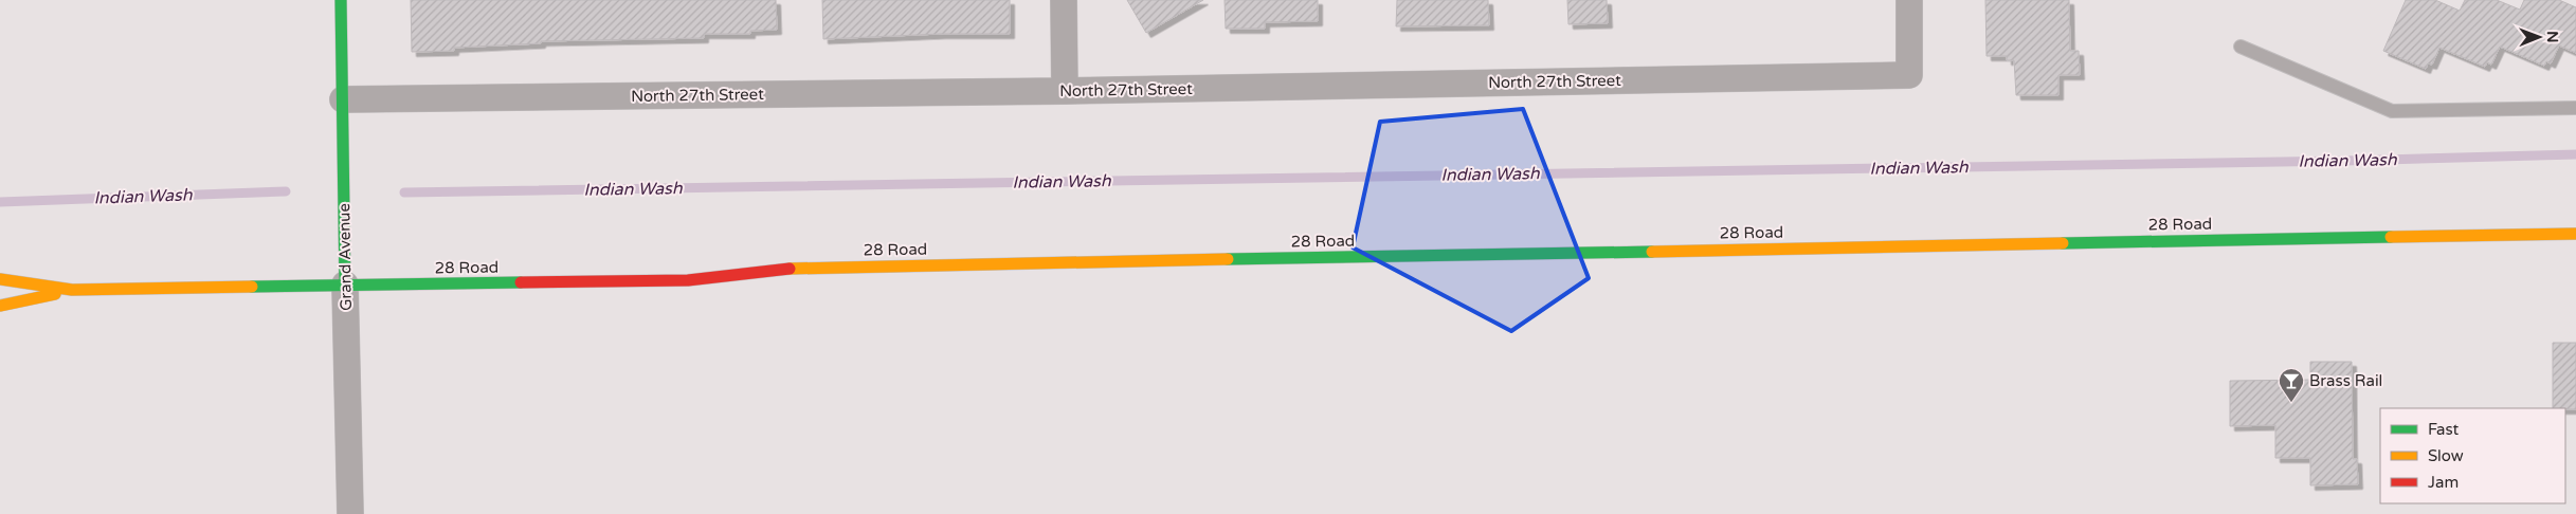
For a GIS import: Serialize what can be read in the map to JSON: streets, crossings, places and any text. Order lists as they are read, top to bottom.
{
  "streets": {
    "main road": ["28 Road", "Grand Avenue"],
    "street": ["North 27th Street"]
  },
  "crossings": [
    ["North 27th Street", "Grand Avenue"],
    ["28 Road", "Grand Avenue"]
  ],
  "water": ["Indian Wash"],
  "places": {
    "bar": ["Brass Rail"]
  },
  "legend": ["Fast", "Slow", "Jam"],
  "north": "right"
}
